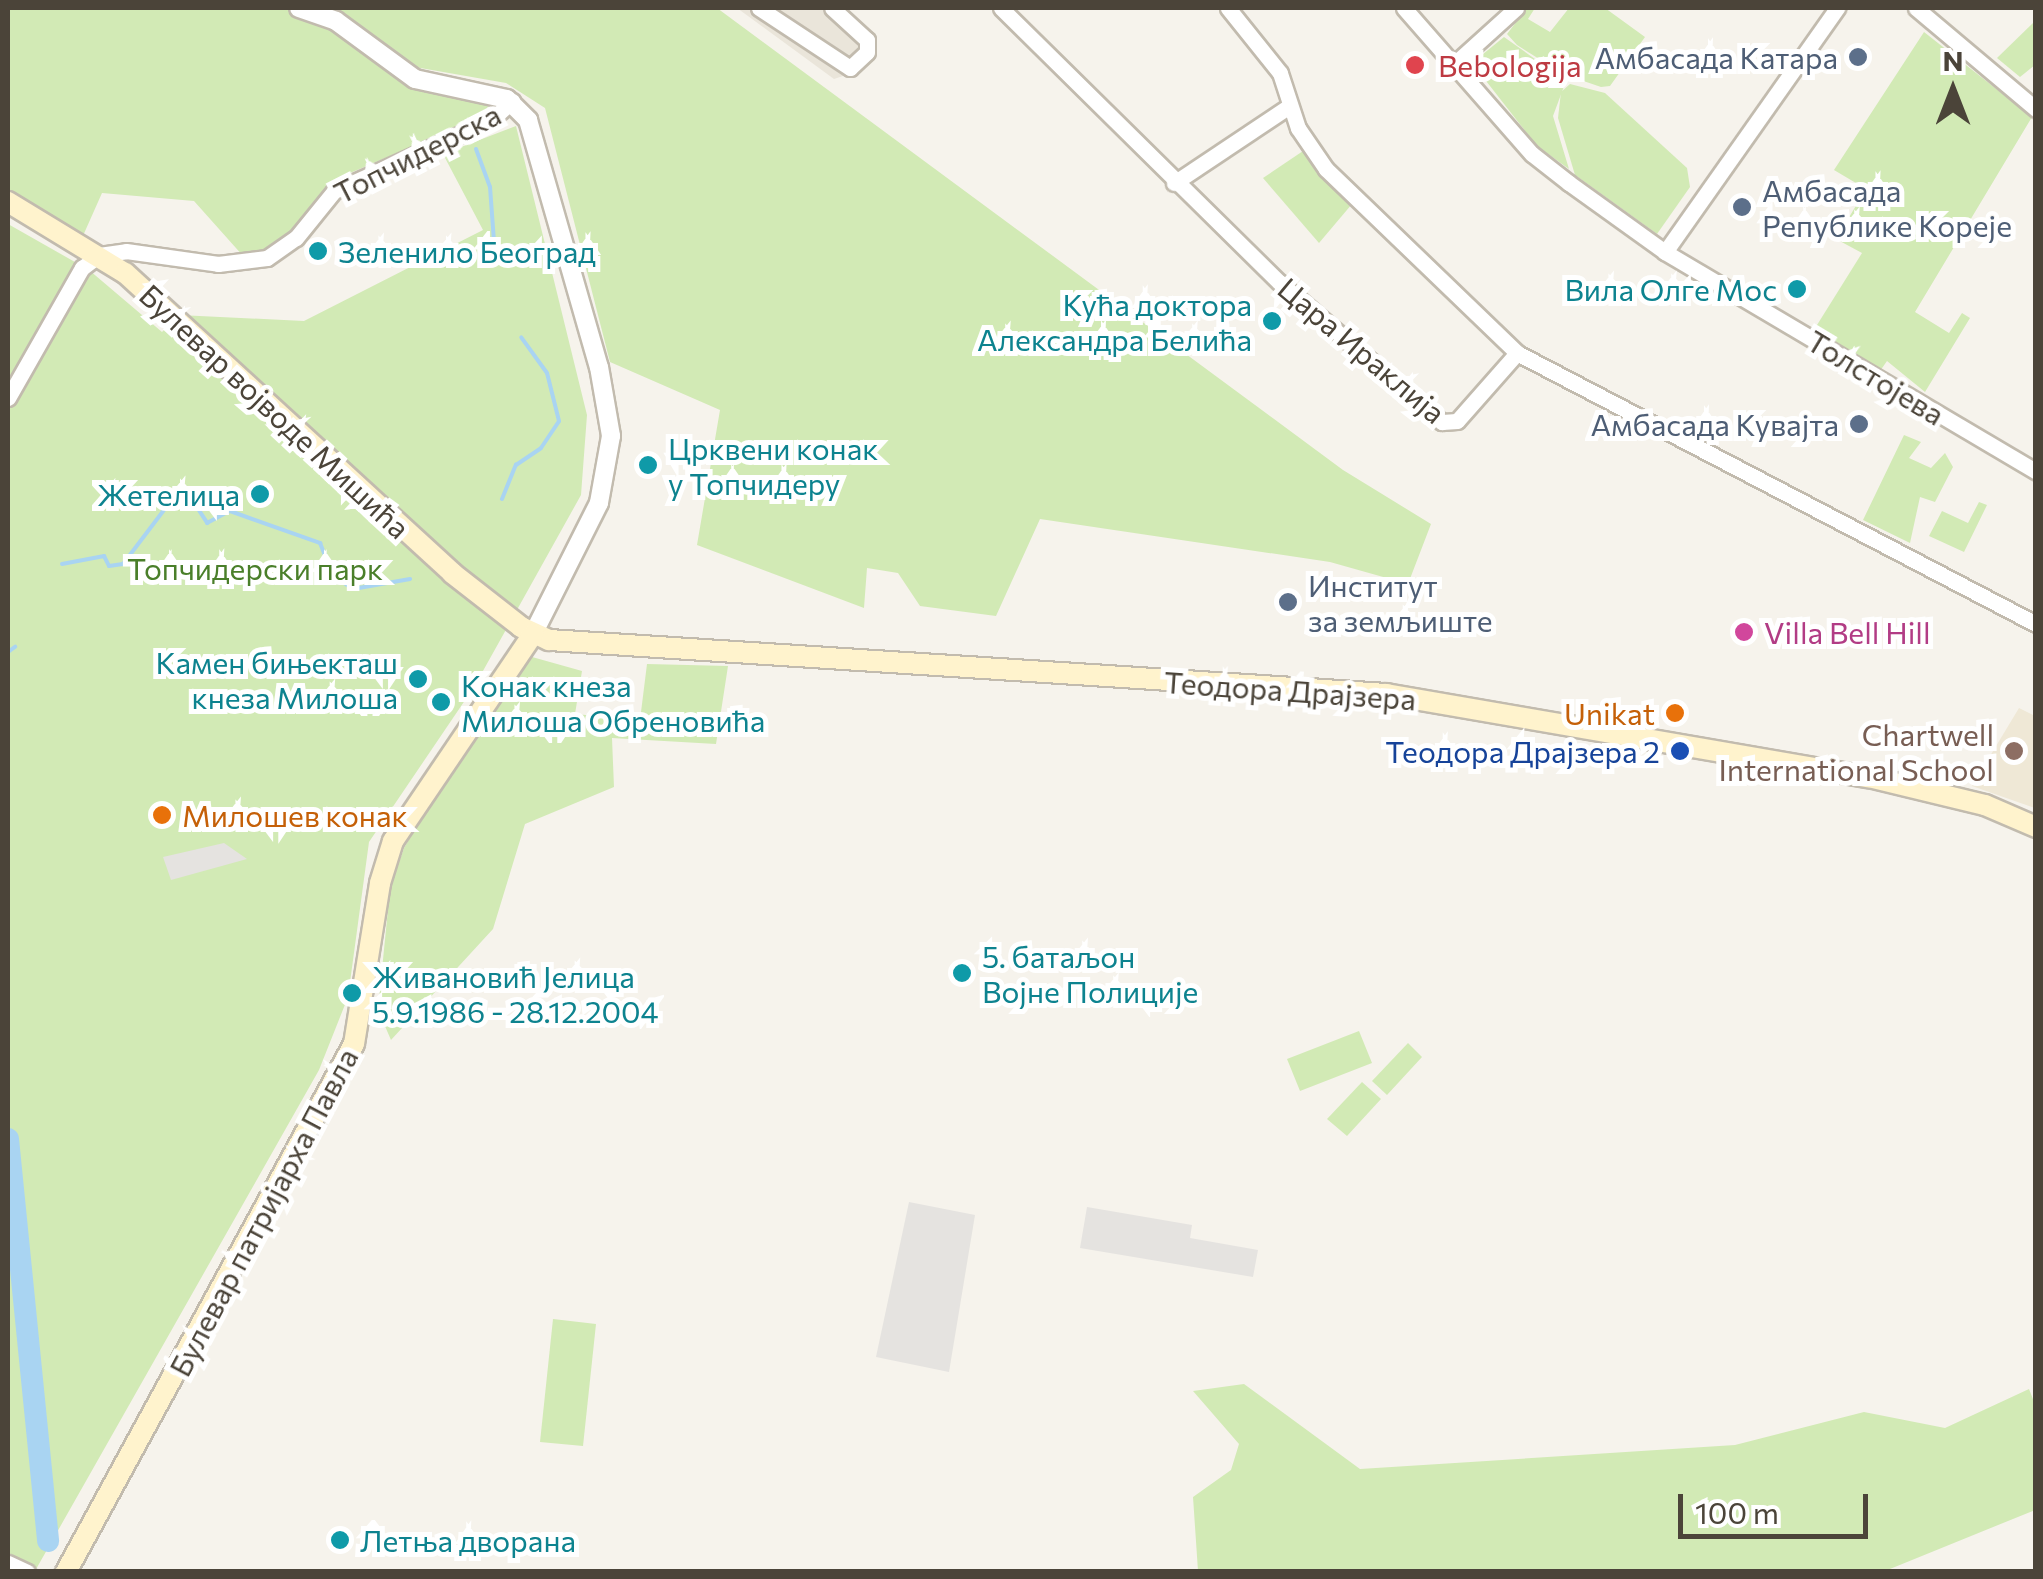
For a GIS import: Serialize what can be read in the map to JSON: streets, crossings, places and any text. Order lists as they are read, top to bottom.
{
  "streets": {
    "main road": ["Булевар војводе Мишића", "Теодора Драјзера", "Булевар патријарха Павла"],
    "street": ["Топчидерска", "Цара Ираклија", "Толстојева"]
  },
  "crossings": [
    ["Топчидерска", "Булевар војводе Мишића"],
    ["Булевар војводе Мишића", "Теодора Драјзера"],
    ["Булевар војводе Мишића", "Булевар патријарха Павла"],
    ["Теодора Драјзера", "Булевар патријарха Павла"]
  ],
  "parks": ["Топчидерски парк"],
  "places": [
    "Амбасада Катара",
    "Bebologija",
    "Амбасада Републике Кореје",
    "Зеленило Београд",
    "Вила Олге Мос",
    "Кућа доктора Александра Белића",
    "Амбасада Кувајта",
    "Црквени конак у Топчидеру",
    "Жетелица",
    "Институт за земљиште",
    "Villa Bell Hill",
    "Камен бињекташ кнеза Милоша",
    "Конак кнеза Милоша Обреновића",
    "Unikat",
    "Теодора Драјзера 2",
    "Chartwell International School",
    "Милошев конак",
    "5. батаљон Војне Полиције",
    "Живановић Јелица 5.9.1986 - 28.12.2004",
    "Летња дворана"
  ],
  "scale_bar": "100 m",
  "north": "top"
}
